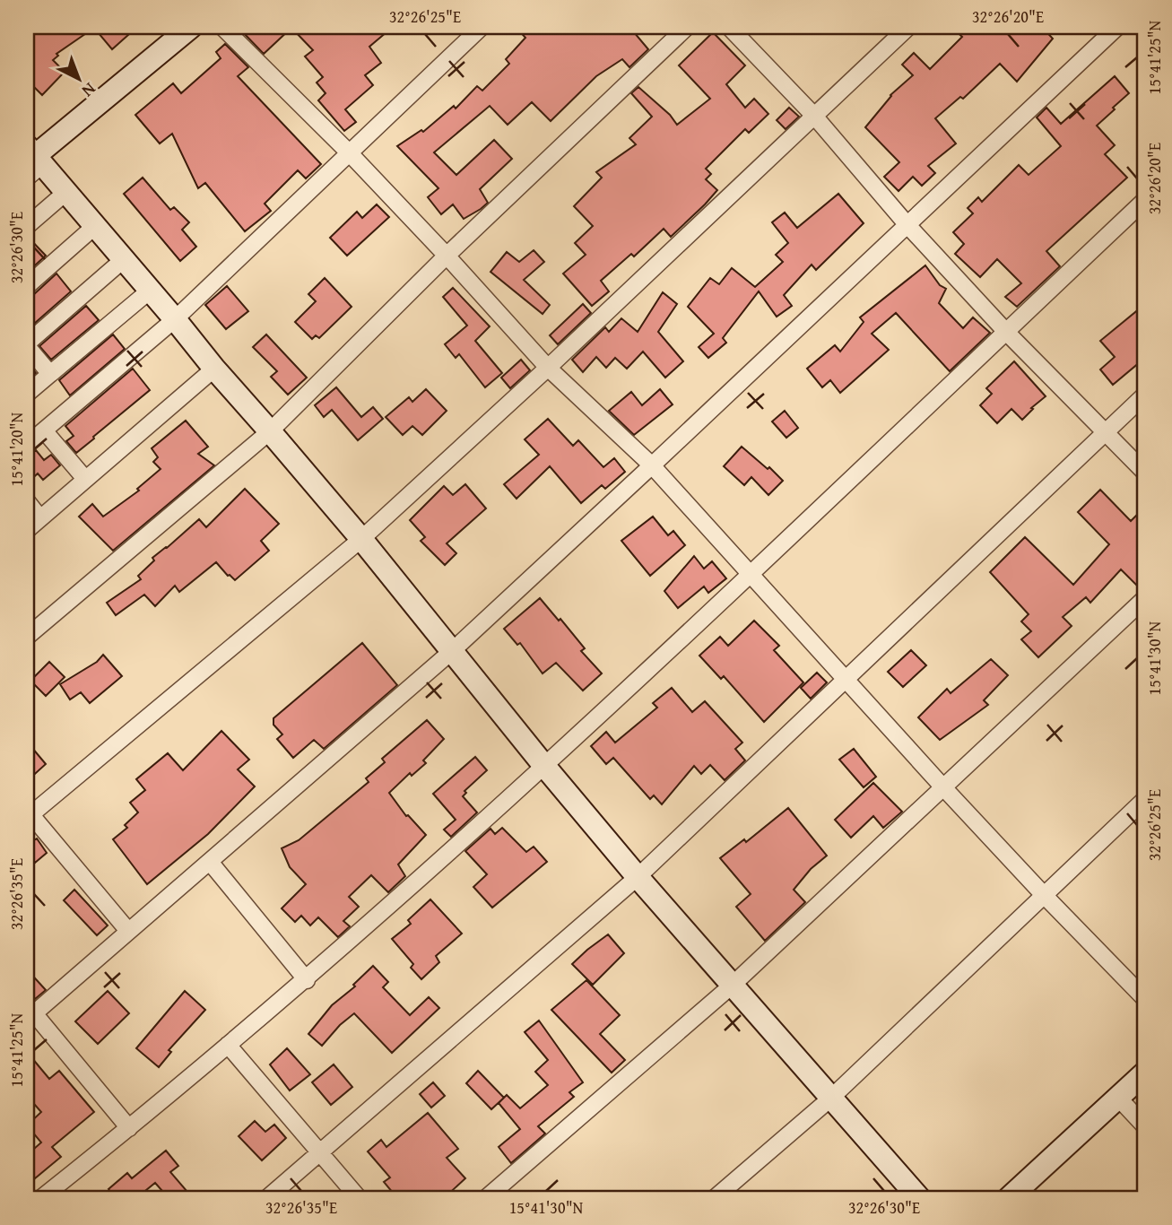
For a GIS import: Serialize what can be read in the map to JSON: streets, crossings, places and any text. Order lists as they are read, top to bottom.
{
  "north": "bottom right",
  "coordinates": [
    "32°26'25\"E",
    "32°26'20\"E",
    "15°41'25\"N",
    "32°26'30\"E",
    "15°41'20\"N",
    "15°41'30\"N",
    "32°26'35\"E"
  ]
}
